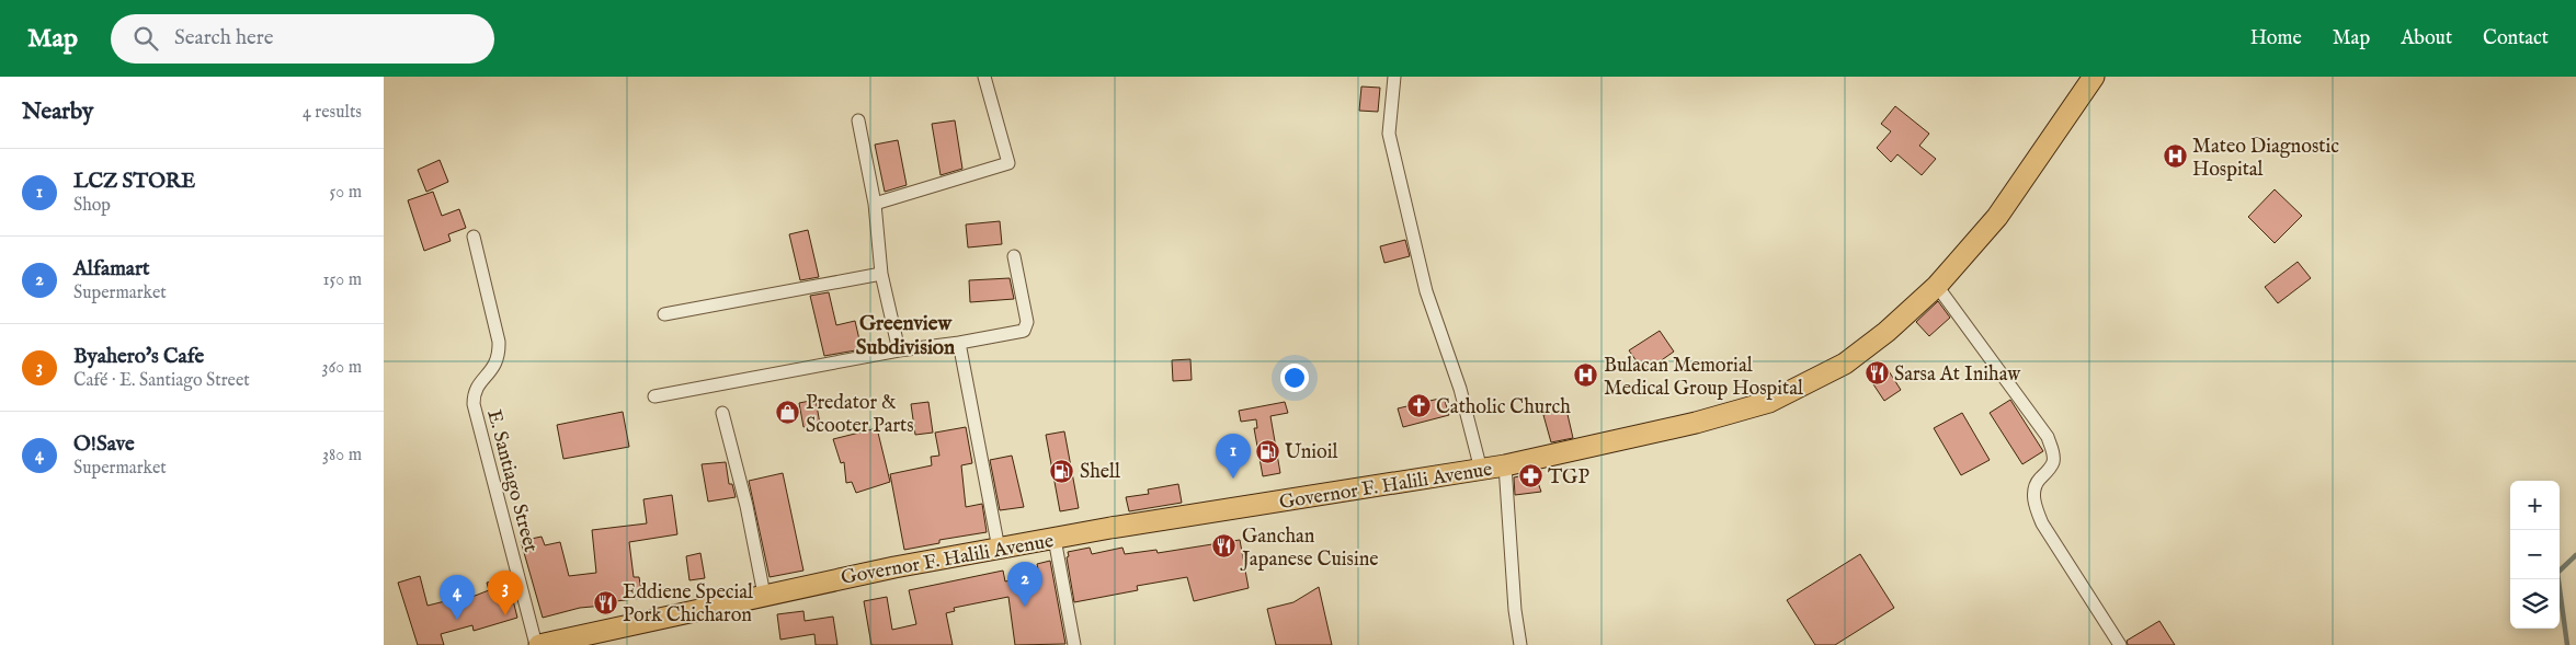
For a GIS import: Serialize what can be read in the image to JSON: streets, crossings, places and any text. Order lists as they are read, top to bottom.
{
  "streets": {
    "main road": ["Governor F. Halili Avenue"],
    "street": ["E. Santiago Street"]
  },
  "crossings": [
    ["E. Santiago Street", "Governor F. Halili Avenue"]
  ],
  "districts": ["Greenview Subdivision"],
  "places": {
    "hospital": ["Mateo Diagnostic Hospital", "Bulacan Memorial Medical Group Hospital"],
    "restaurant": ["Sarsa At Inihaw", "Ganchan Japanese Cuisine", "Eddiene Special Pork Chicharon"],
    "church": ["Catholic Church"],
    "shop": ["Predator & Scooter Parts"],
    "fuel station": ["Unioil", "Shell"],
    "pharmacy": ["TGP"]
  },
  "page": {
    "header": "Map",
    "search": "Search here",
    "nav": [
      "Home",
      "Map",
      "About",
      "Contact"
    ],
    "heading": ["Nearby", "4 results"],
    "list": [
      {
        "mark": "1",
        "name": "LCZ STORE",
        "note": "Shop",
        "value": "50 m"
      },
      {
        "mark": "2",
        "name": "Alfamart",
        "note": "Supermarket",
        "value": "150 m"
      },
      {
        "mark": "3",
        "name": "Byahero's Cafe",
        "note": "Café · E. Santiago Street",
        "value": "360 m"
      },
      {
        "mark": "4",
        "name": "O!Save",
        "note": "Supermarket",
        "value": "380 m"
      }
    ],
    "pins": [
      "1",
      "2",
      "3",
      "4"
    ],
    "map_buttons": ["+", "−"]
  }
}
